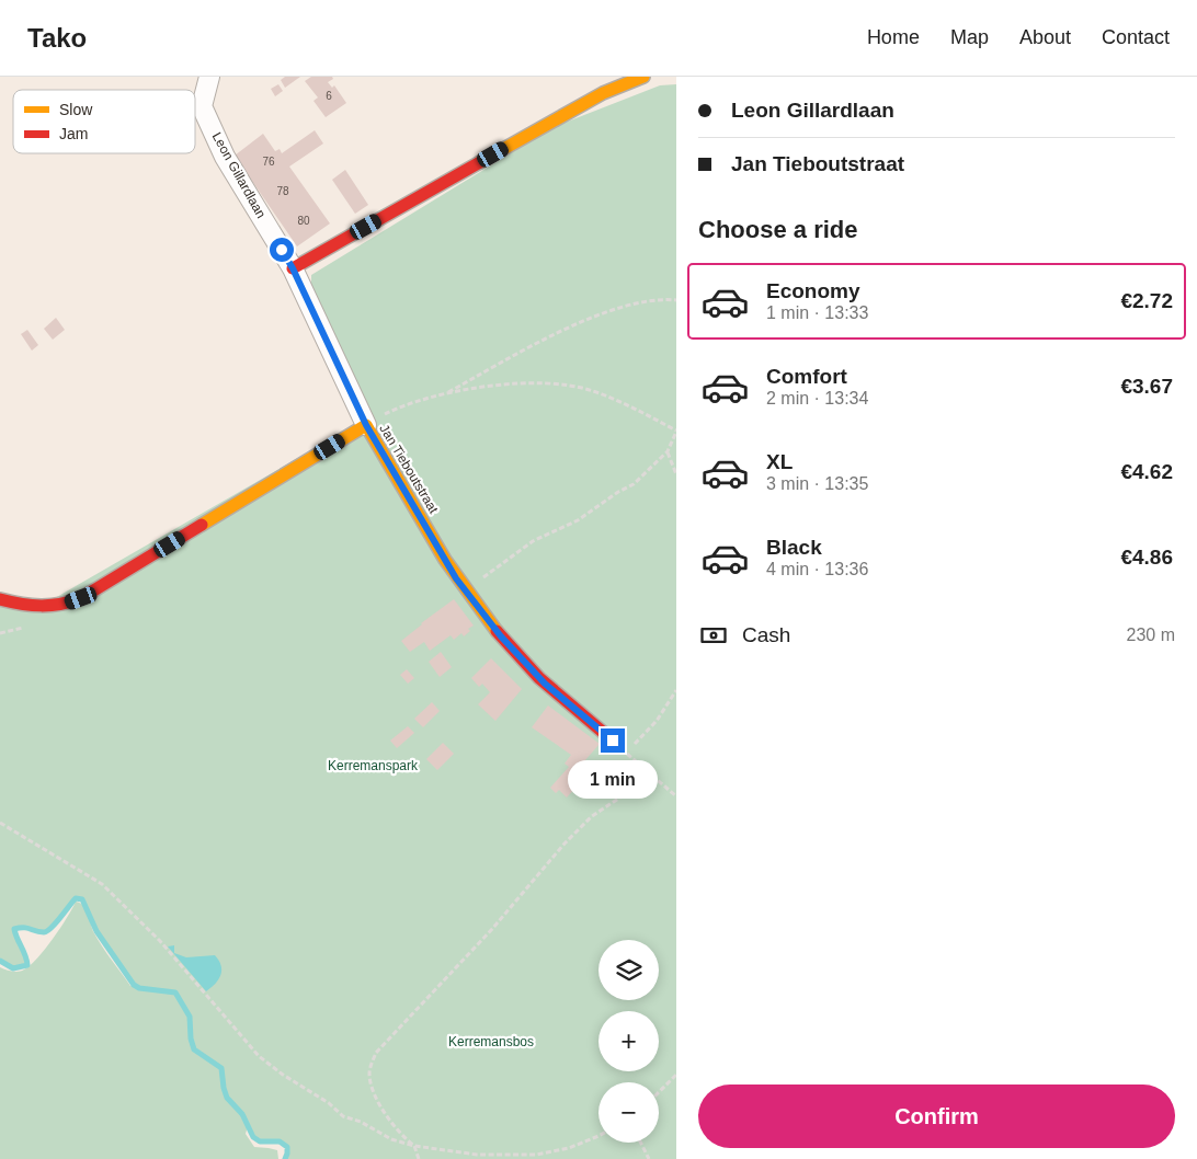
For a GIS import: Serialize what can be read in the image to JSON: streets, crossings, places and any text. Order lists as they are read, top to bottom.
{
  "streets": {
    "street": ["Leon Gillardlaan", "Jan Tieboutstraat"]
  },
  "crossings": [
    ["Leon Gillardlaan", "Jan Tieboutstraat"]
  ],
  "parks": ["Kerremanspark", "Kerremansbos"],
  "house_numbers": [
    "6",
    "76",
    "78",
    "80"
  ],
  "legend": ["Slow", "Jam"],
  "page": {
    "header": "Tako",
    "nav": [
      "Home",
      "Map",
      "About",
      "Contact"
    ],
    "banner": ["Leon Gillardlaan", "Jan Tieboutstraat"],
    "heading": "Choose a ride",
    "list": [
      {
        "name": "Economy",
        "note": "1 min · 13:33",
        "value": "€2.72"
      },
      {
        "name": "Comfort",
        "note": "2 min · 13:34",
        "value": "€3.67"
      },
      {
        "name": "XL",
        "note": "3 min · 13:35",
        "value": "€4.62"
      },
      {
        "name": "Black",
        "note": "4 min · 13:36",
        "value": "€4.86"
      }
    ],
    "pay": ["Cash", "230 m"],
    "bubble": "1 min",
    "map_buttons": ["+", "−"],
    "buttons": "Confirm"
  }
}
